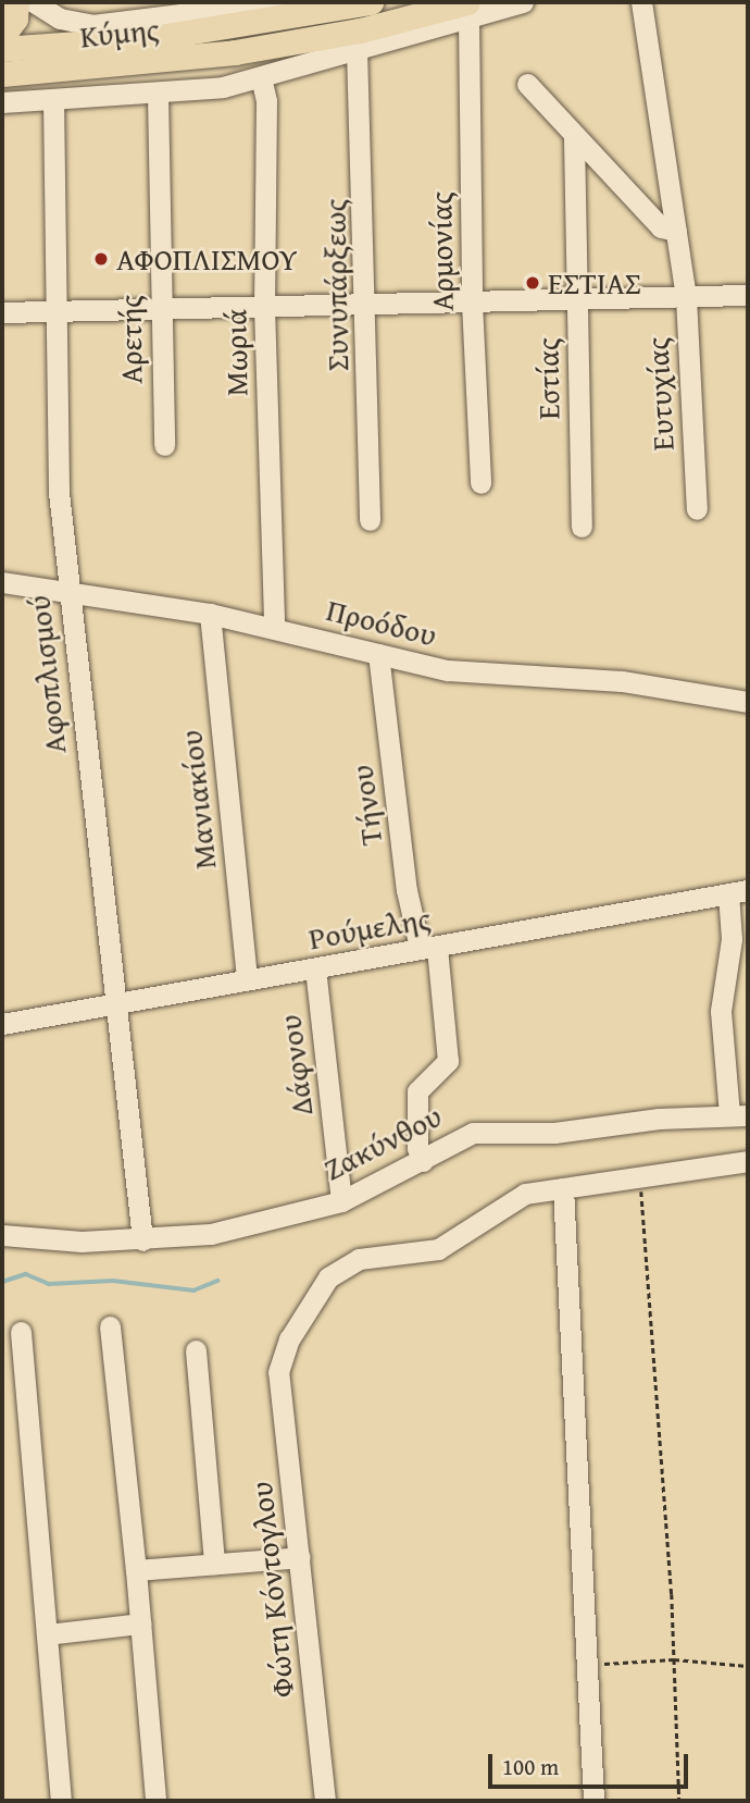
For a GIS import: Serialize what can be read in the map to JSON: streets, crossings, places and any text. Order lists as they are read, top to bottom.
{
  "streets": {
    "main road": ["Κύμης"],
    "street": [
      "Αρμονίας",
      "Συνυπάρξεως",
      "Αρετής",
      "Μωριά",
      "Εστίας",
      "Ευτυχίας",
      "Προόδου",
      "Αφοπλισμού",
      "Μανιακίου",
      "Τήνου",
      "Ρούμελης",
      "Δάφνου",
      "Ζακύνθου",
      "Φώτη Κόντογλου"
    ]
  },
  "crossings": [
    ["Κύμης", "Αρμονίας"],
    ["Μωριά", "Προόδου"],
    ["Προόδου", "Αφοπλισμού"],
    ["Προόδου", "Μανιακίου"],
    ["Προόδου", "Τήνου"],
    ["Αφοπλισμού", "Ρούμελης"],
    ["Αφοπλισμού", "Ζακύνθου"],
    ["Μανιακίου", "Ρούμελης"],
    ["Τήνου", "Ρούμελης"],
    ["Τήνου", "Ζακύνθου"],
    ["Ρούμελης", "Δάφνου"],
    ["Δάφνου", "Ζακύνθου"]
  ],
  "places": ["ΑΦΟΠΛΙΣΜΟΥ", "ΕΣΤΙΑΣ"],
  "scale_bar": "100 m"
}
